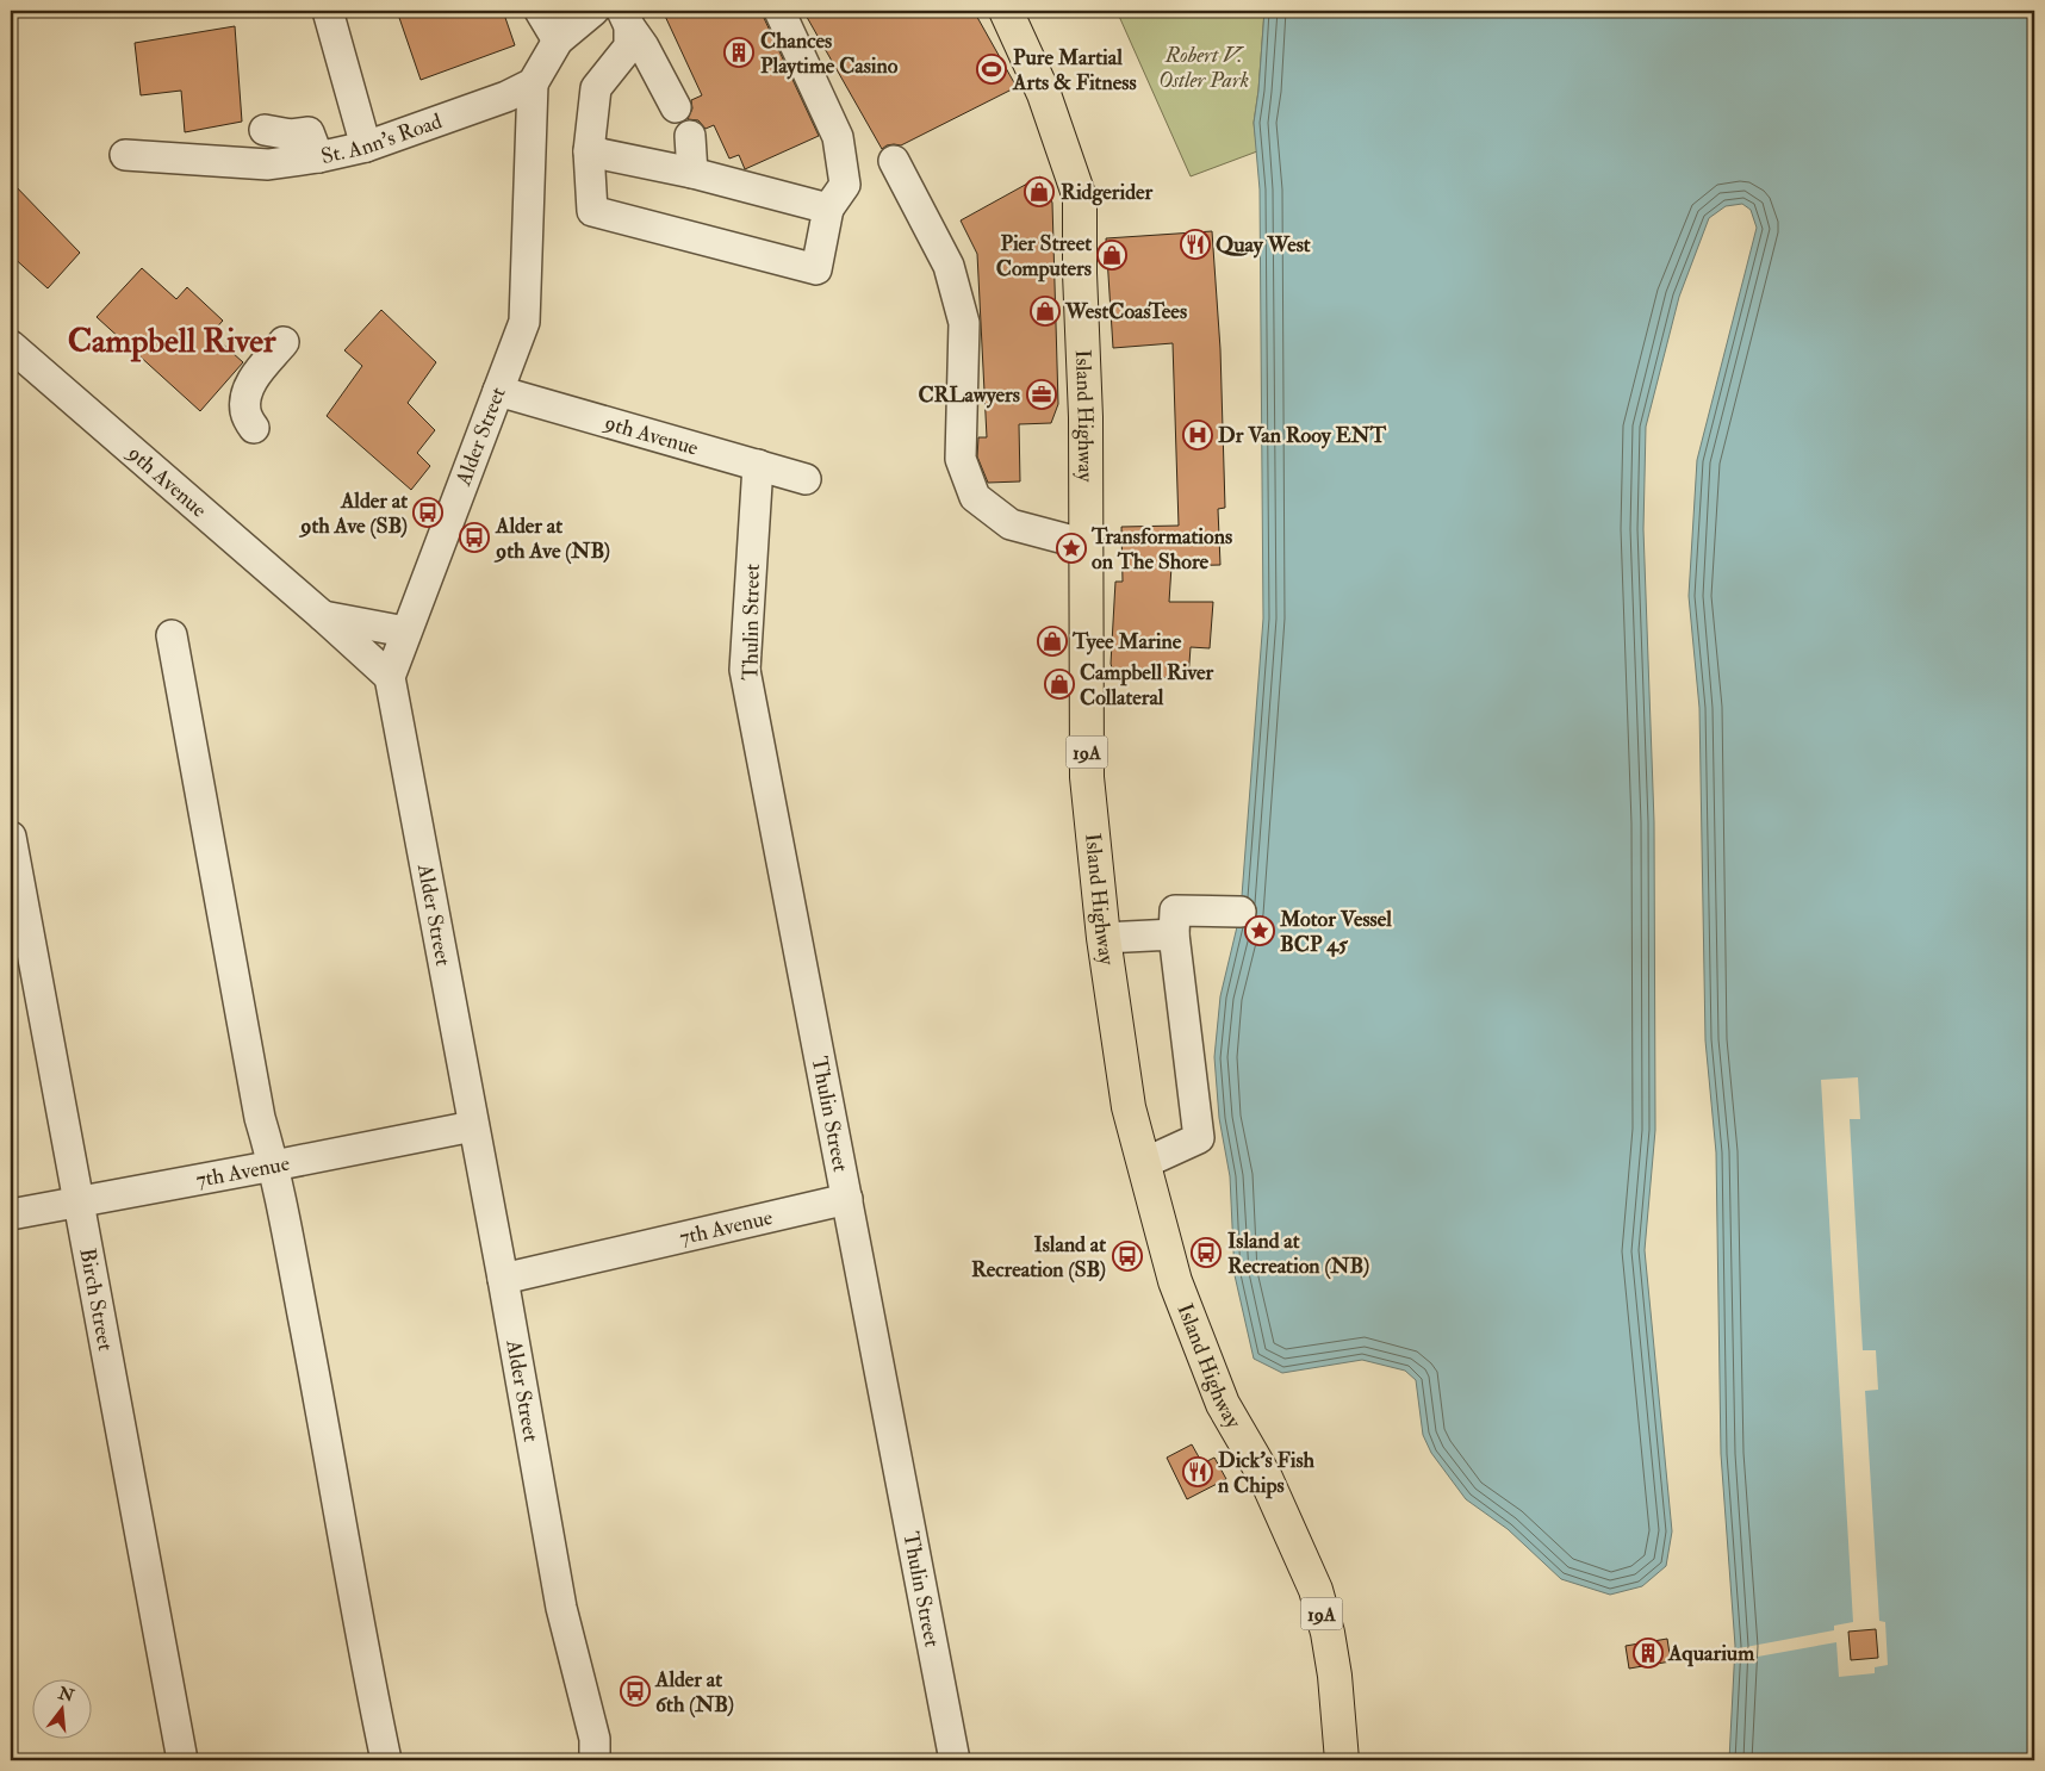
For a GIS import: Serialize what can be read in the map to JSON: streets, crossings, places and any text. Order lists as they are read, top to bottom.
{
  "streets": {
    "main road": ["Island Highway", "19A"],
    "street": [
      "St. Ann's Road",
      "9th Avenue",
      "Alder Street",
      "Thulin Street",
      "7th Avenue",
      "Birch Street"
    ]
  },
  "crossings": [
    ["St. Ann's Road", "Alder Street"],
    ["9th Avenue", "Alder Street"],
    ["9th Avenue", "Thulin Street"],
    ["Alder Street", "7th Avenue"],
    ["Thulin Street", "7th Avenue"],
    ["7th Avenue", "Birch Street"]
  ],
  "districts": ["Campbell River"],
  "parks": ["Robert V. Ostler Park"],
  "places": {
    "building": ["Chances Playtime Casino", "Aquarium"],
    "sports": ["Pure Martial Arts & Fitness"],
    "shop": [
      "Ridgerider",
      "Pier Street Computers",
      "WestCoasTees",
      "Tyee Marine",
      "Campbell River Collateral"
    ],
    "restaurant": ["Quay West", "Dick's Fish n Chips"],
    "office": ["CRLawyers"],
    "hospital": ["Dr Van Rooy ENT"],
    "bus stop": [
      "Alder at 9th Ave (SB)",
      "Alder at 9th Ave (NB)",
      "Island at Recreation (NB)",
      "Island at Recreation (SB)",
      "Alder at 6th (NB)"
    ],
    "place": ["Transformations on The Shore", "Motor Vessel BCP 45"]
  },
  "north": "top"
}
